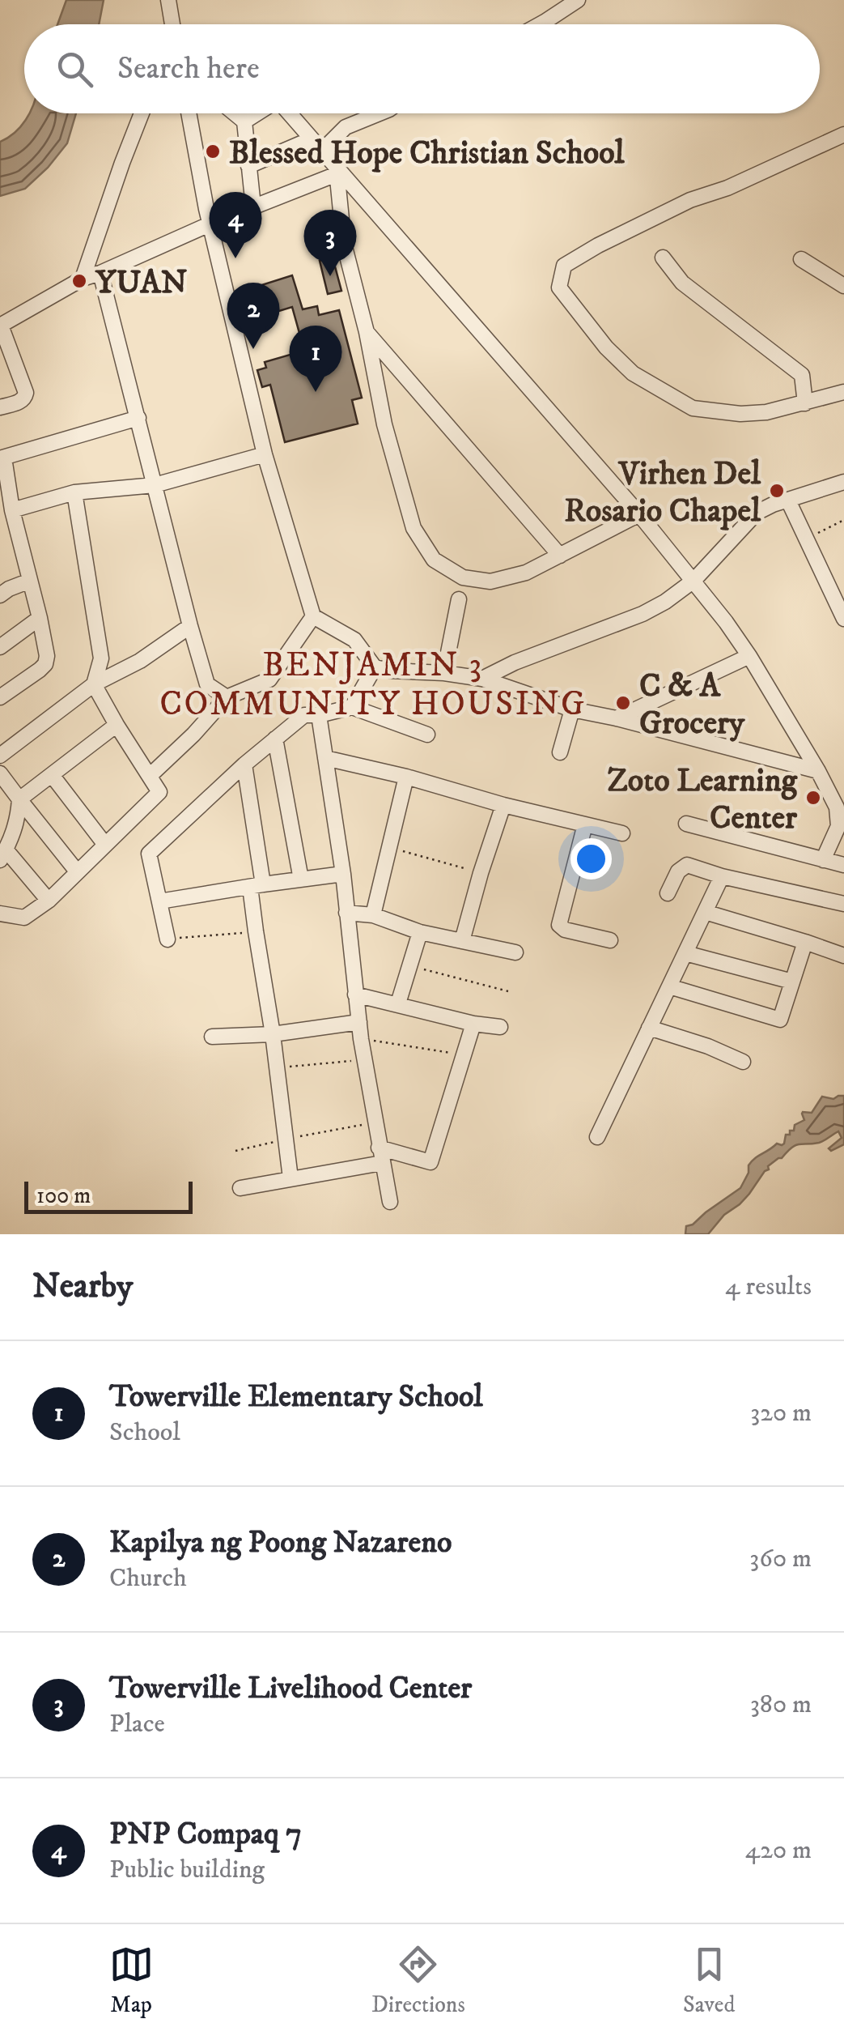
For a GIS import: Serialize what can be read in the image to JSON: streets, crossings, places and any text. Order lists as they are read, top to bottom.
{
  "districts": ["BENJAMIN 3 COMMUNITY HOUSING"],
  "places": [
    "Blessed Hope Christian School",
    "YUAN",
    "Virhen Del Rosario Chapel",
    "C & A Grocery",
    "Zoto Learning Center"
  ],
  "scale_bar": "100 m",
  "page": {
    "search": "Search here",
    "pins": [
      "4",
      "3",
      "2",
      "1"
    ],
    "scale": "100 m",
    "heading": ["Nearby", "4 results"],
    "list": [
      {
        "mark": "1",
        "name": "Towerville Elementary School",
        "note": "School",
        "value": "320 m"
      },
      {
        "mark": "2",
        "name": "Kapilya ng Poong Nazareno",
        "note": "Church",
        "value": "360 m"
      },
      {
        "mark": "3",
        "name": "Towerville Livelihood Center",
        "note": "Place",
        "value": "380 m"
      },
      {
        "mark": "4",
        "name": "PNP Compaq 7",
        "note": "Public building",
        "value": "420 m"
      }
    ],
    "nav": ["Map", "Directions", "Saved"]
  }
}
